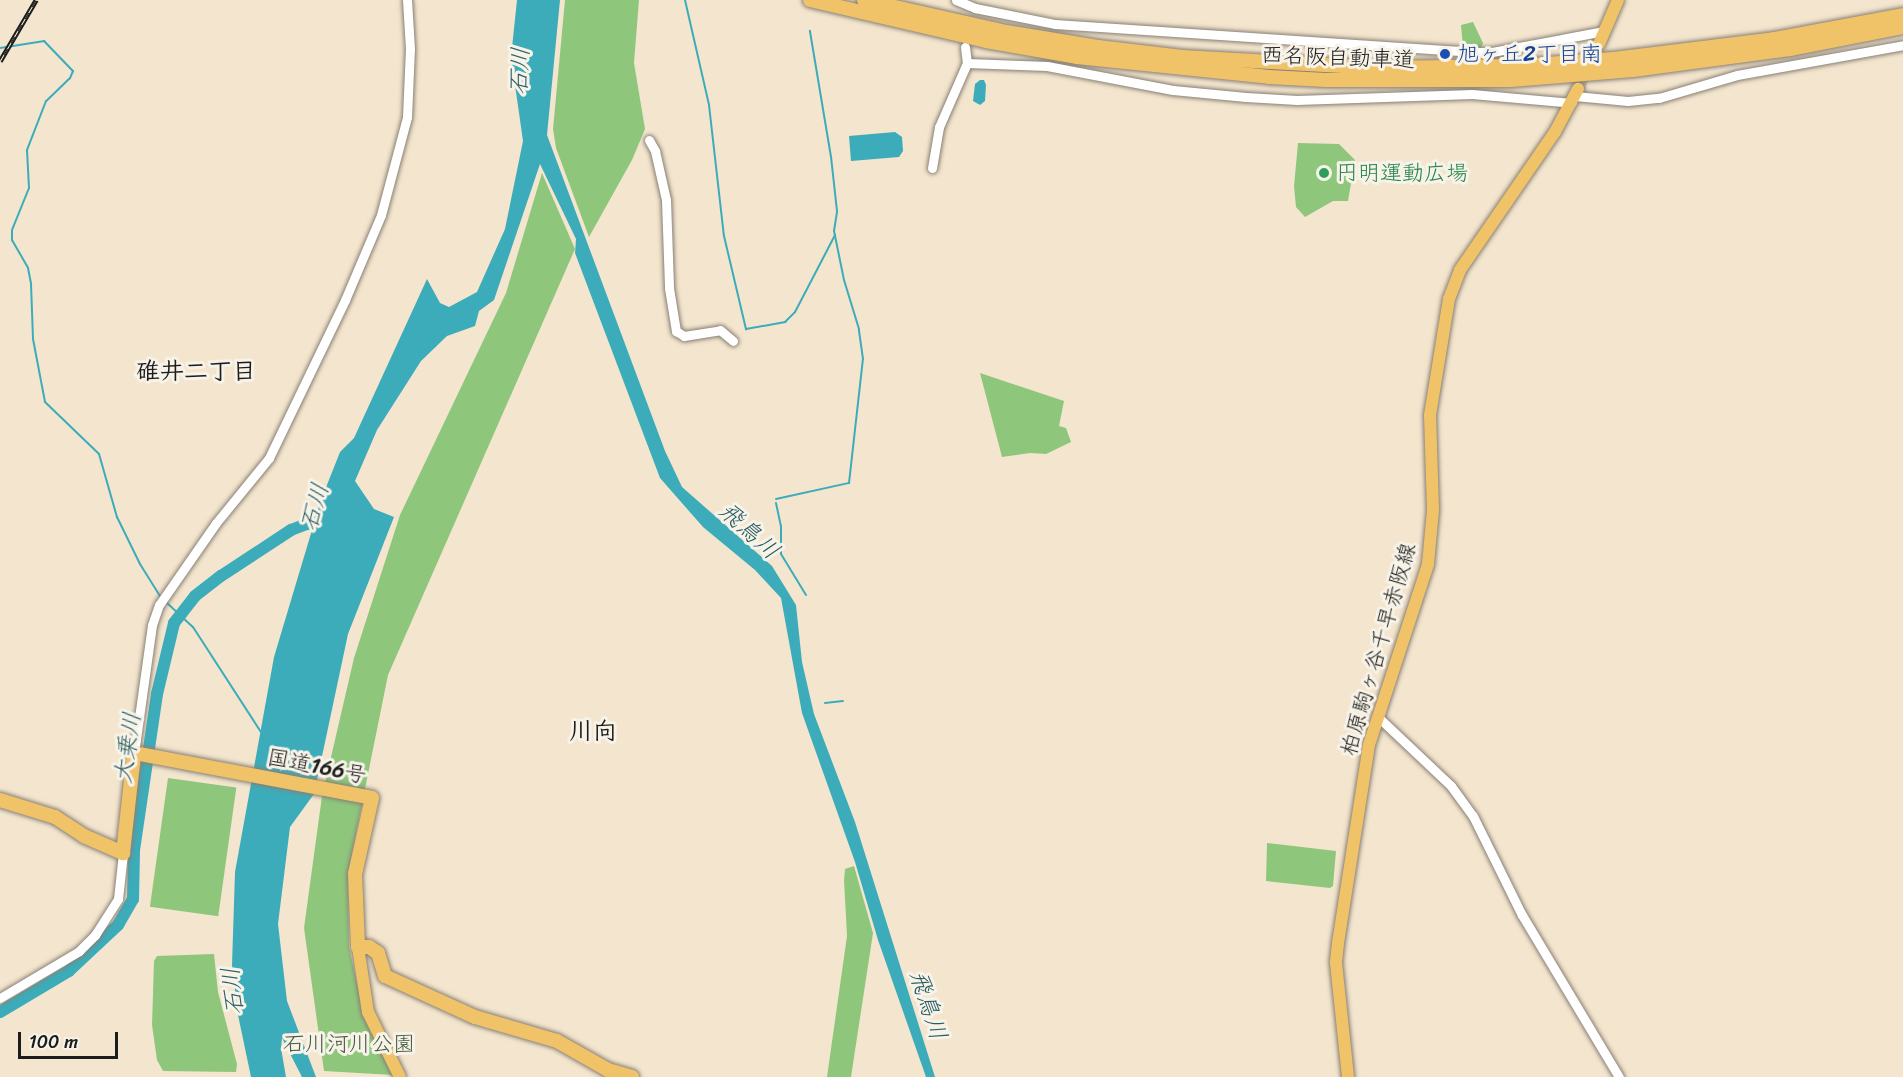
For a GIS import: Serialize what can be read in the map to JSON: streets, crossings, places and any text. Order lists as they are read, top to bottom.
{
  "streets": {
    "highway": ["西名阪自動車道", "国道166号"],
    "main road": ["柏原駒ヶ谷千早赤阪線"]
  },
  "districts": ["碓井二丁目", "川向"],
  "water": ["石川", "飛鳥川", "大乗川"],
  "parks": ["石川河川公園"],
  "places": ["旭ヶ丘2丁目南", "円明運動広場"],
  "scale_bar": "100 m"
}
